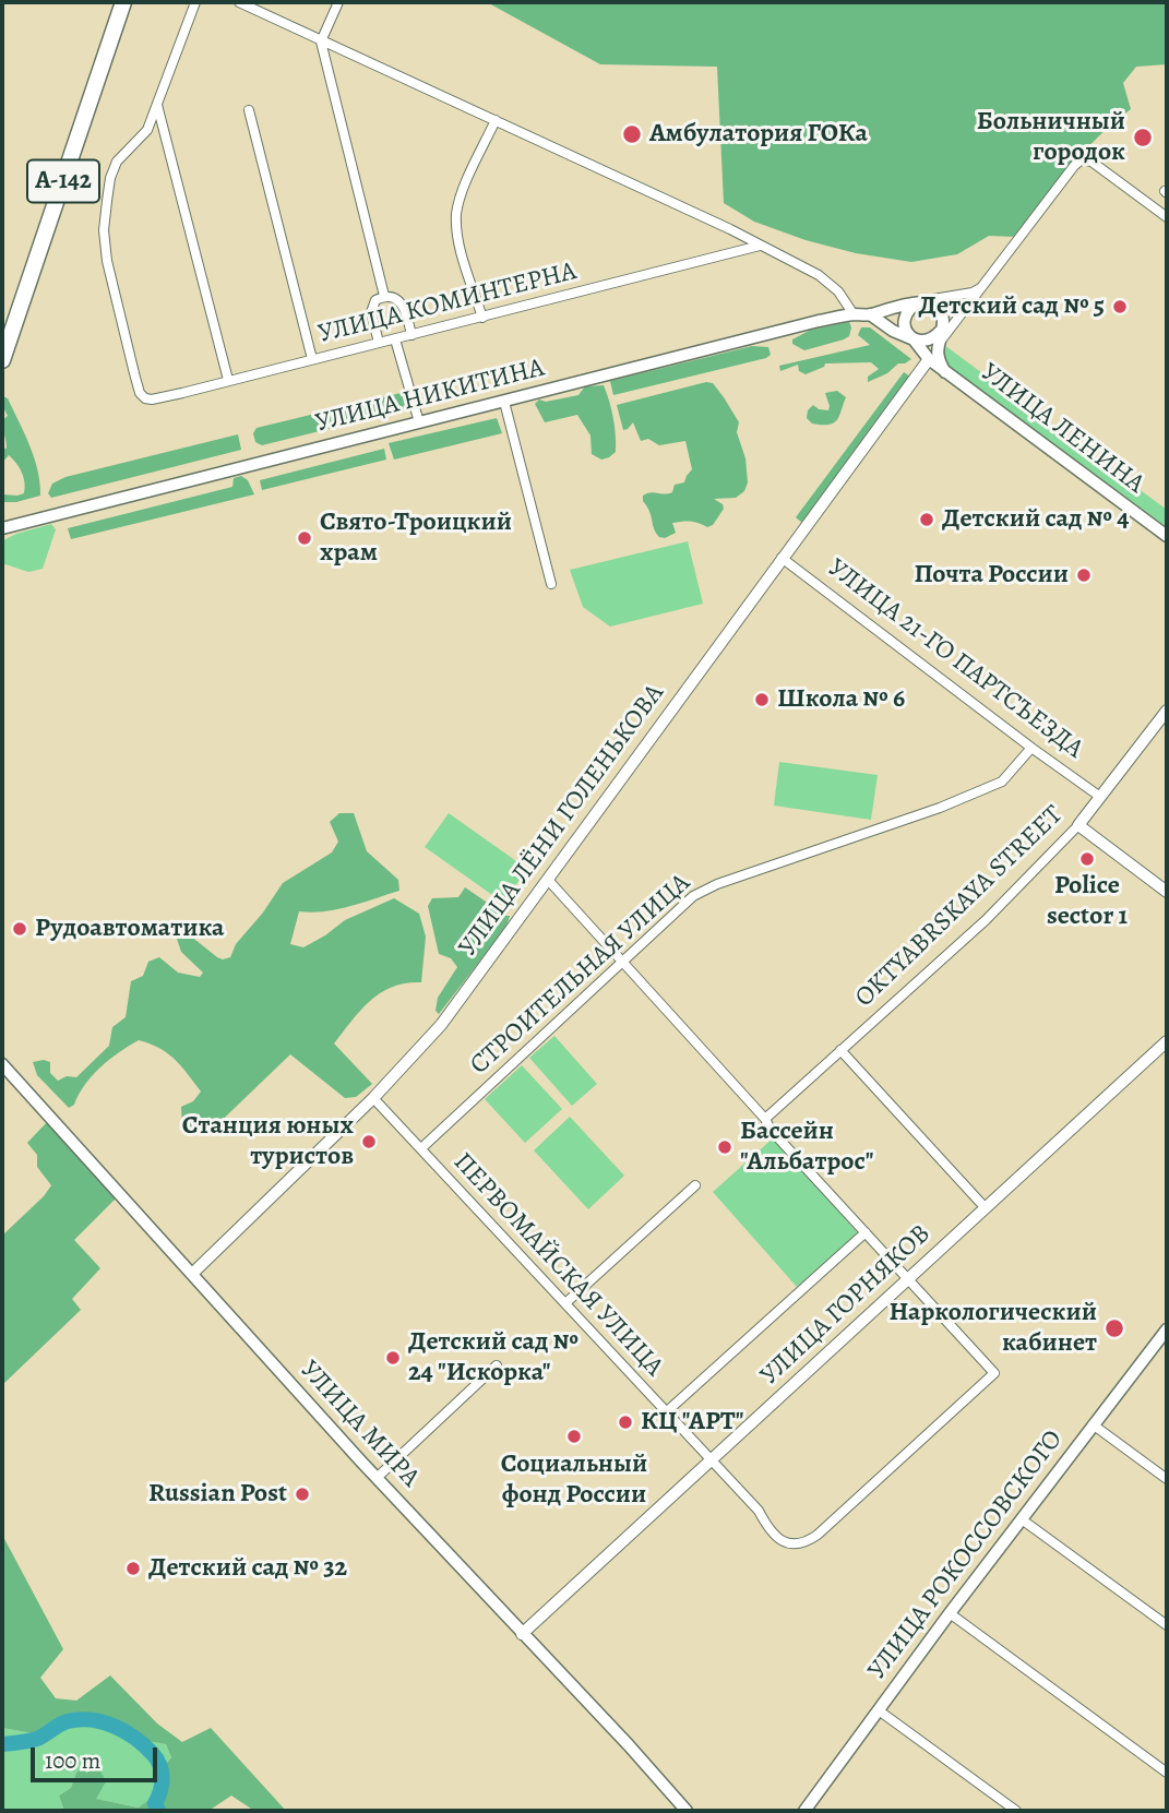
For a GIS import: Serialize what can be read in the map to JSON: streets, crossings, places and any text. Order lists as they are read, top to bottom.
{
  "streets": {
    "highway": ["А-142"],
    "main road": [
      "УЛИЦА НИКИТИНА",
      "УЛИЦА ЛЕНИНА",
      "УЛИЦА МИРА",
      "УЛИЦА РОКОССОВСКОГО"
    ],
    "street": [
      "УЛИЦА КОМИНТЕРНА",
      "УЛИЦА 21-ГО ПАРТСЪЕЗДА",
      "УЛИЦА ЛЁНИ ГОЛЕНЬКОВА",
      "OKTYABRSKAYA STREET",
      "СТРОИТЕЛЬНАЯ УЛИЦА",
      "ПЕРВОМАЙСКАЯ УЛИЦА",
      "УЛИЦА ГОРНЯКОВ"
    ]
  },
  "crossings": [
    ["УЛИЦА НИКИТИНА", "УЛИЦА ЛЕНИНА"],
    ["УЛИЦА ЛЕНИНА", "УЛИЦА ЛЁНИ ГОЛЕНЬКОВА"],
    ["УЛИЦА 21-ГО ПАРТСЪЕЗДА", "УЛИЦА ЛЁНИ ГОЛЕНЬКОВА"],
    ["УЛИЦА 21-ГО ПАРТСЪЕЗДА", "OKTYABRSKAYA STREET"],
    ["УЛИЦА 21-ГО ПАРТСЪЕЗДА", "СТРОИТЕЛЬНАЯ УЛИЦА"],
    ["УЛИЦА ЛЁНИ ГОЛЕНЬКОВА", "ПЕРВОМАЙСКАЯ УЛИЦА"],
    ["УЛИЦА ЛЁНИ ГОЛЕНЬКОВА", "УЛИЦА МИРА"],
    ["СТРОИТЕЛЬНАЯ УЛИЦА", "ПЕРВОМАЙСКАЯ УЛИЦА"],
    ["ПЕРВОМАЙСКАЯ УЛИЦА", "УЛИЦА ГОРНЯКОВ"],
    ["УЛИЦА ГОРНЯКОВ", "УЛИЦА МИРА"]
  ],
  "places": [
    "Амбулатория ГОКа",
    "Больничный городок",
    "Детский сад № 5",
    "Детский сад № 4",
    "Свято-Троицкий храм",
    "Почта России",
    "Школа № 6",
    "Police sector 1",
    "Рудоавтоматика",
    "Станция юных туристов",
    "Бассейн \"Альбатрос\"",
    "Наркологический кабинет",
    "Детский сад № 24 \"Искорка\"",
    "КЦ \"АРТ\"",
    "Социальный фонд России",
    "Russian Post",
    "Детский сад № 32"
  ],
  "scale_bar": "100 m"
}
